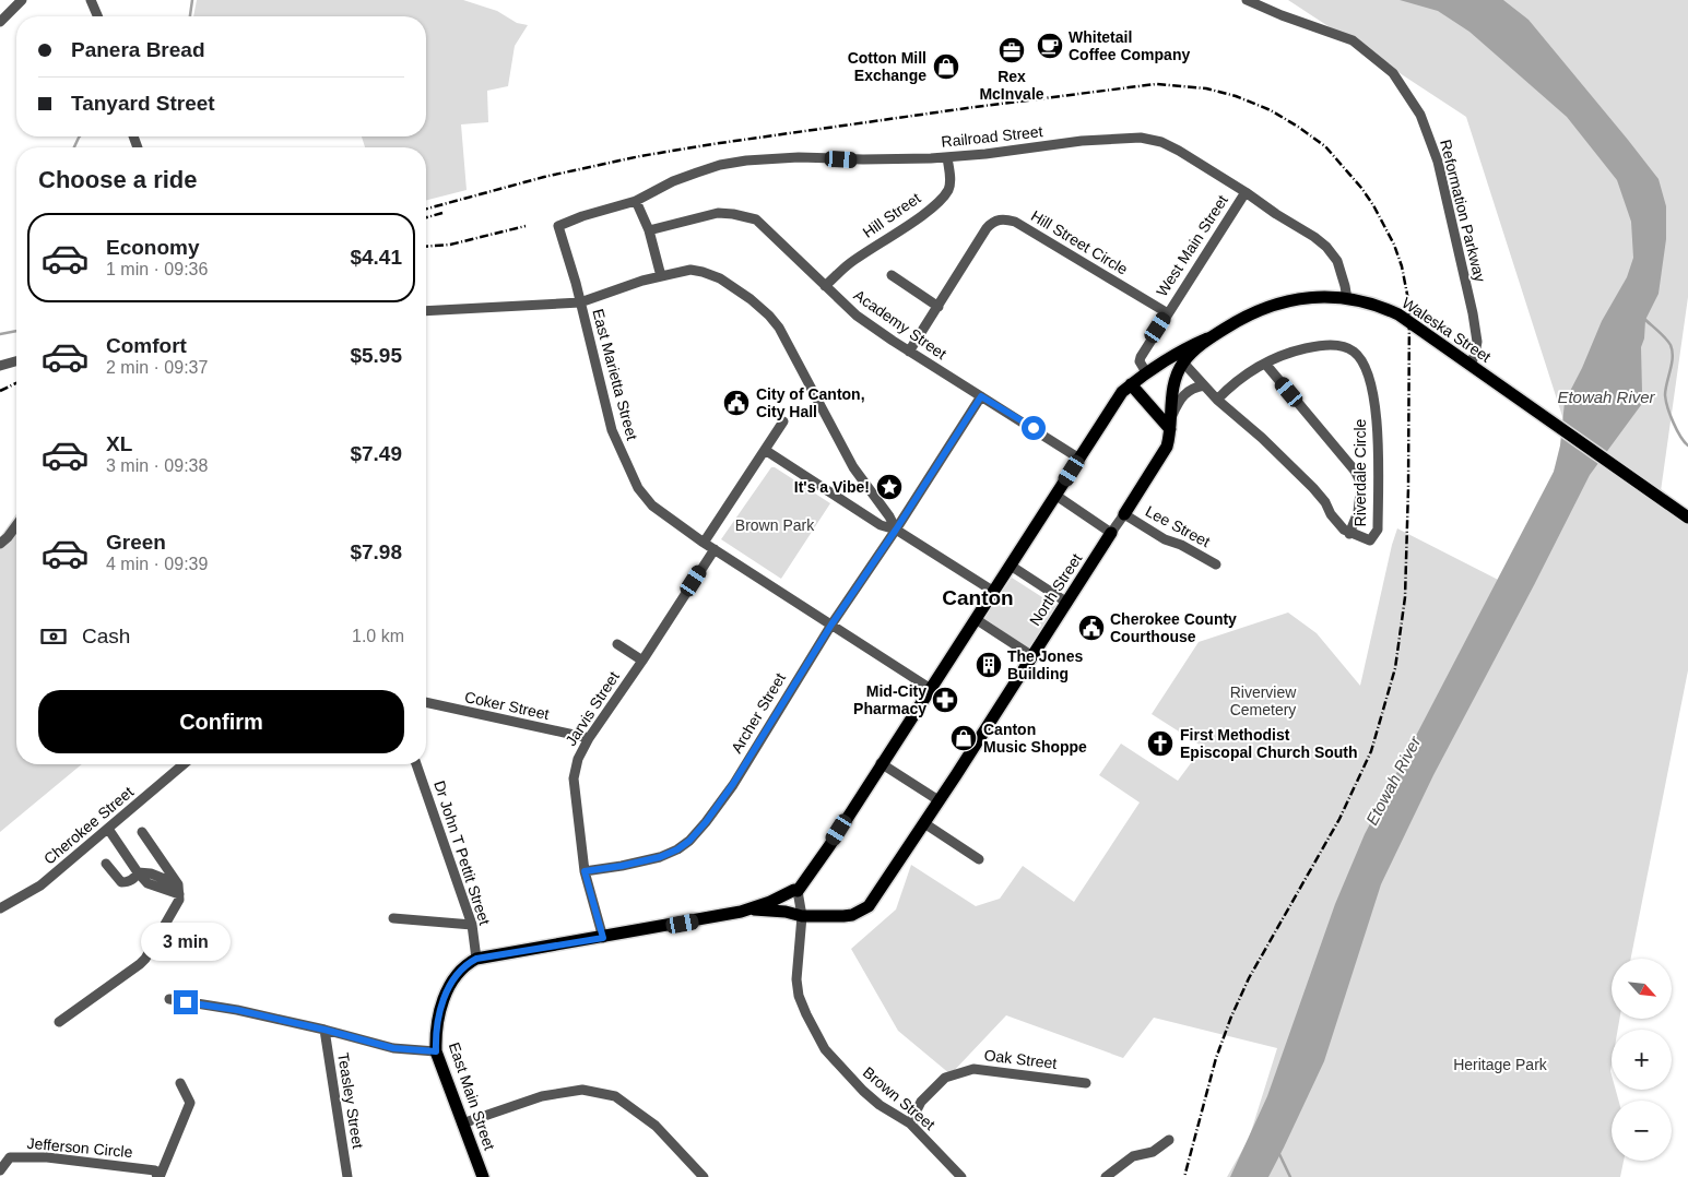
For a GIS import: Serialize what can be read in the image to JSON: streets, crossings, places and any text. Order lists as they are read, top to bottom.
{
  "streets": {
    "main road": ["Waleska Street", "North Street", "East Main Street"],
    "street": [
      "Railroad Street",
      "Reformation Parkway",
      "Hill Street",
      "Hill Street Circle",
      "West Main Street",
      "Academy Street",
      "East Marietta Street",
      "Riverdale Circle",
      "Lee Street",
      "Coker Street",
      "Jarvis Street",
      "Archer Street",
      "Cherokee Street",
      "Dr John T Pettit Street",
      "Oak Street",
      "Brown Street",
      "Teasley Street",
      "Jefferson Circle"
    ]
  },
  "crossings": [
    ["Railroad Street", "Hill Street"],
    ["Railroad Street", "West Main Street"],
    ["Railroad Street", "Waleska Street"],
    ["Railroad Street", "East Marietta Street"],
    ["Reformation Parkway", "Waleska Street"],
    ["Hill Street", "Academy Street"],
    ["Hill Street Circle", "West Main Street"],
    ["Hill Street Circle", "Academy Street"],
    ["Academy Street", "Archer Street"],
    ["Waleska Street", "North Street"],
    ["East Marietta Street", "Jarvis Street"],
    ["East Marietta Street", "Archer Street"],
    ["Lee Street", "North Street"],
    ["North Street", "Brown Street"],
    ["Coker Street", "Jarvis Street"],
    ["Jarvis Street", "Archer Street"],
    ["Dr John T Pettit Street", "East Main Street"],
    ["Oak Street", "Brown Street"]
  ],
  "districts": ["Canton"],
  "water": ["Etowah River"],
  "parks": ["Brown Park", "Riverview Cemetery", "Heritage Park"],
  "places": {
    "cafe": ["Whitetail Coffee Company"],
    "office": ["Rex McInvale"],
    "shop": ["Cotton Mill Exchange", "Canton Music Shoppe"],
    "public building": ["City of Canton, City Hall", "Cherokee County Courthouse"],
    "place": ["It's a Vibe!"],
    "building": ["The Jones Building"],
    "pharmacy": ["Mid-City Pharmacy"],
    "church": ["First Methodist Episcopal Church South"]
  },
  "north": "bottom right",
  "page": {
    "banner": ["Panera Bread", "Tanyard Street"],
    "heading": "Choose a ride",
    "list": [
      {
        "name": "Economy",
        "note": "1 min · 09:36",
        "value": "$4.41"
      },
      {
        "name": "Comfort",
        "note": "2 min · 09:37",
        "value": "$5.95"
      },
      {
        "name": "XL",
        "note": "3 min · 09:38",
        "value": "$7.49"
      },
      {
        "name": "Green",
        "note": "4 min · 09:39",
        "value": "$7.98"
      }
    ],
    "pay": ["Cash", "1.0 km"],
    "buttons": "Confirm",
    "bubble": "3 min",
    "map_buttons": ["+", "−"]
  }
}
